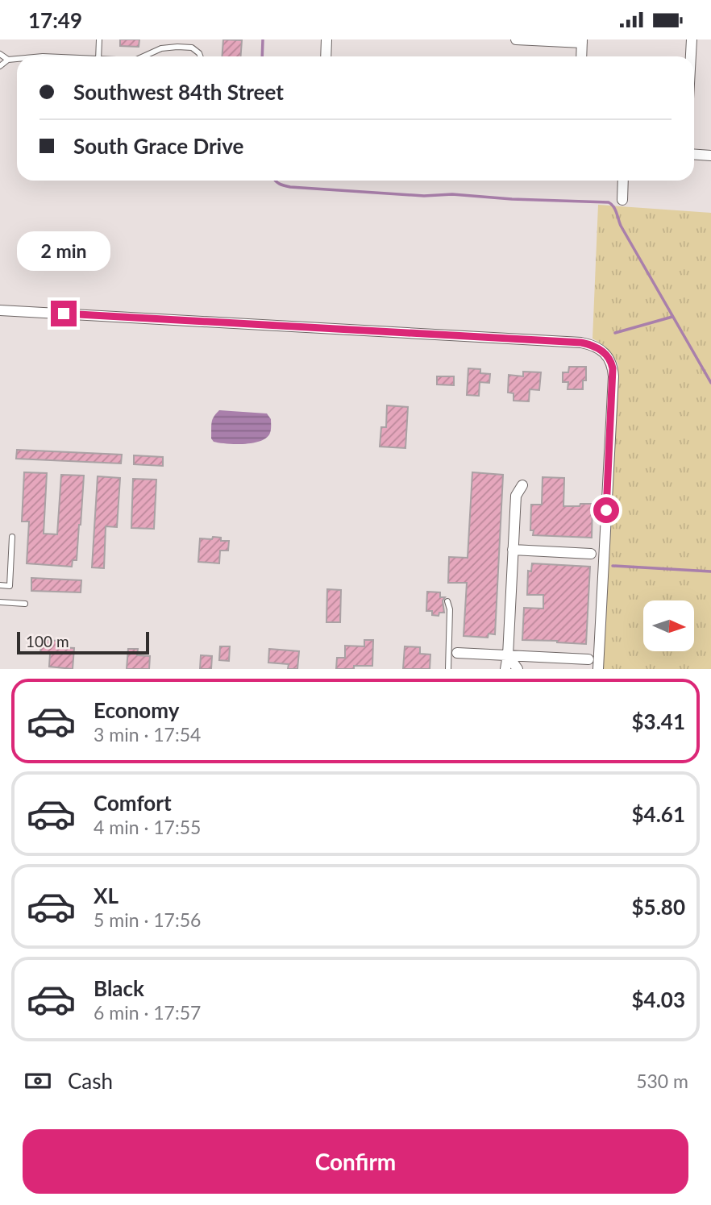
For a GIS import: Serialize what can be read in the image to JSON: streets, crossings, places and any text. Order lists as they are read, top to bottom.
{
  "scale_bar": "100 m",
  "north": "right",
  "page": {
    "status": "17:49",
    "banner": ["Southwest 84th Street", "South Grace Drive"],
    "bubble": "2 min",
    "scale": "100 m",
    "list": [
      {
        "name": "Economy",
        "note": "3 min · 17:54",
        "value": "$3.41"
      },
      {
        "name": "Comfort",
        "note": "4 min · 17:55",
        "value": "$4.61"
      },
      {
        "name": "XL",
        "note": "5 min · 17:56",
        "value": "$5.80"
      },
      {
        "name": "Black",
        "note": "6 min · 17:57",
        "value": "$4.03"
      }
    ],
    "pay": ["Cash", "530 m"],
    "buttons": "Confirm"
  }
}
